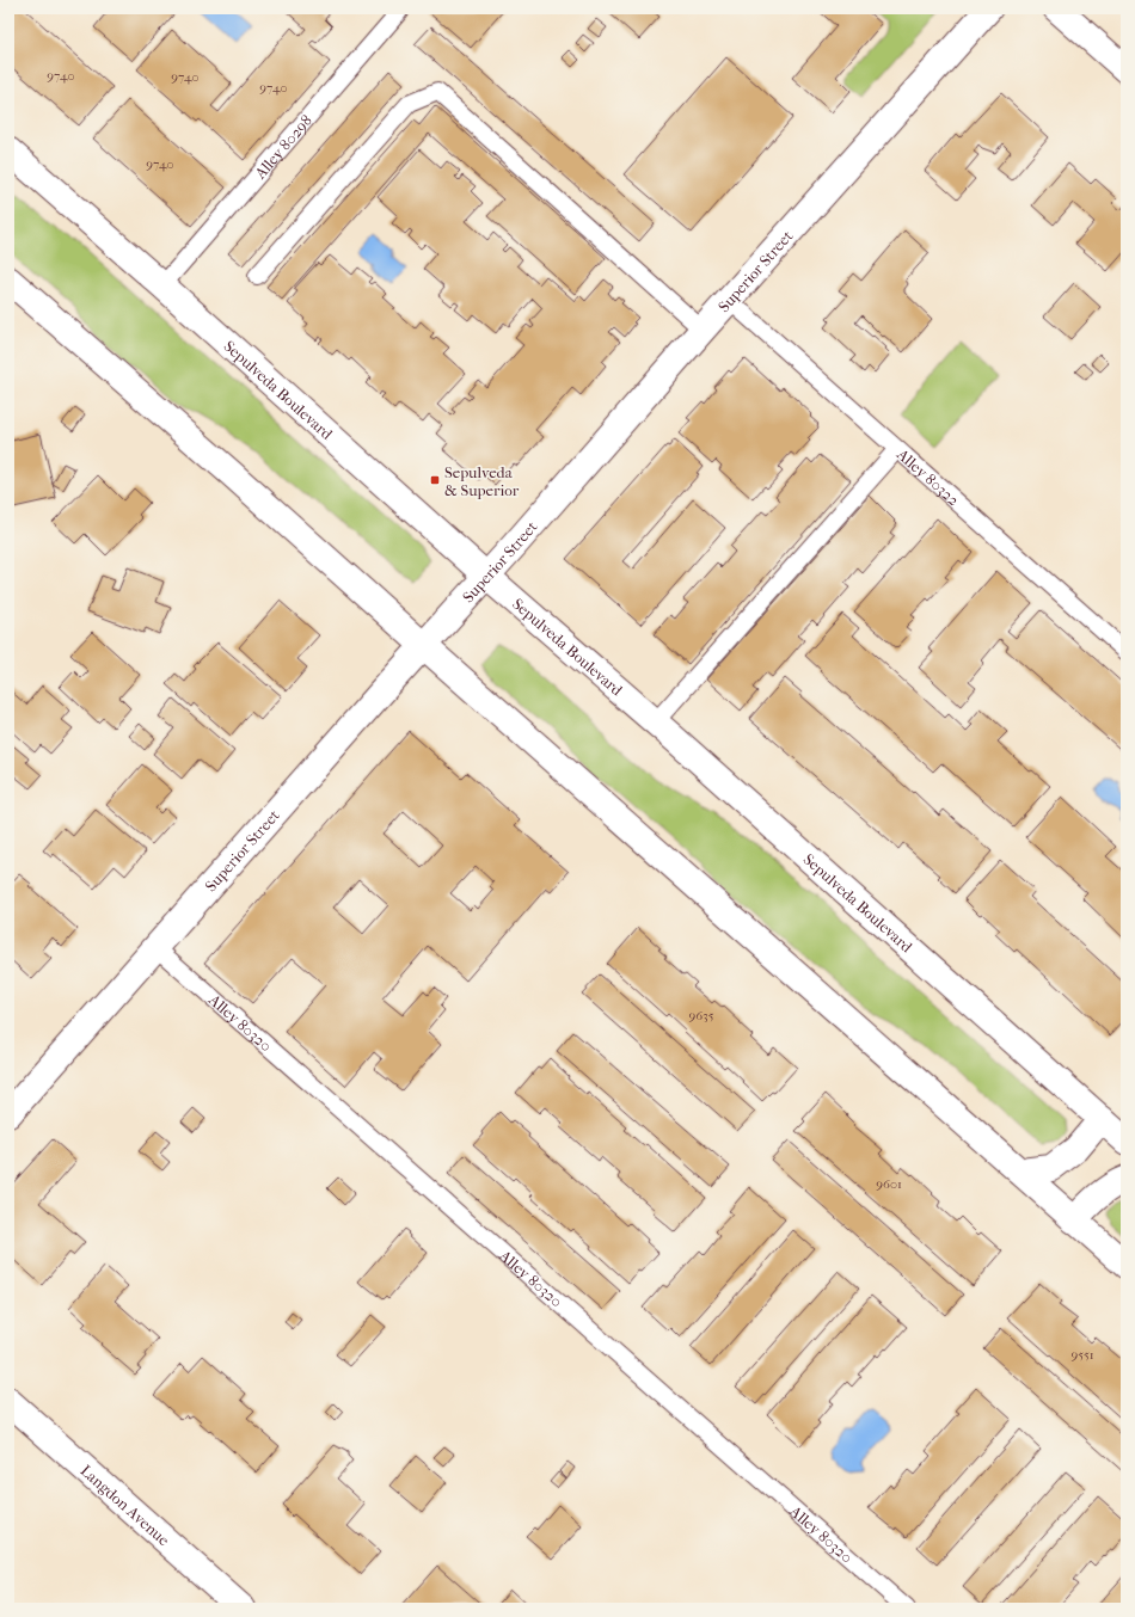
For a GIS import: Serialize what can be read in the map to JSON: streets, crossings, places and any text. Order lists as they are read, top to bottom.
{
  "streets": {
    "main road": ["Superior Street", "Sepulveda Boulevard", "Langdon Avenue"],
    "lane": ["Alley 80298", "Alley 80322", "Alley 80320"]
  },
  "crossings": [
    ["Alley 80298", "Sepulveda Boulevard"],
    ["Superior Street", "Sepulveda Boulevard"],
    ["Superior Street", "Alley 80322"],
    ["Superior Street", "Alley 80320"]
  ],
  "places": {
    "transit": ["Sepulveda & Superior"]
  },
  "house_numbers": [
    "9740",
    "9740",
    "9740",
    "9740",
    "9635",
    "9601",
    "9551"
  ]
}
